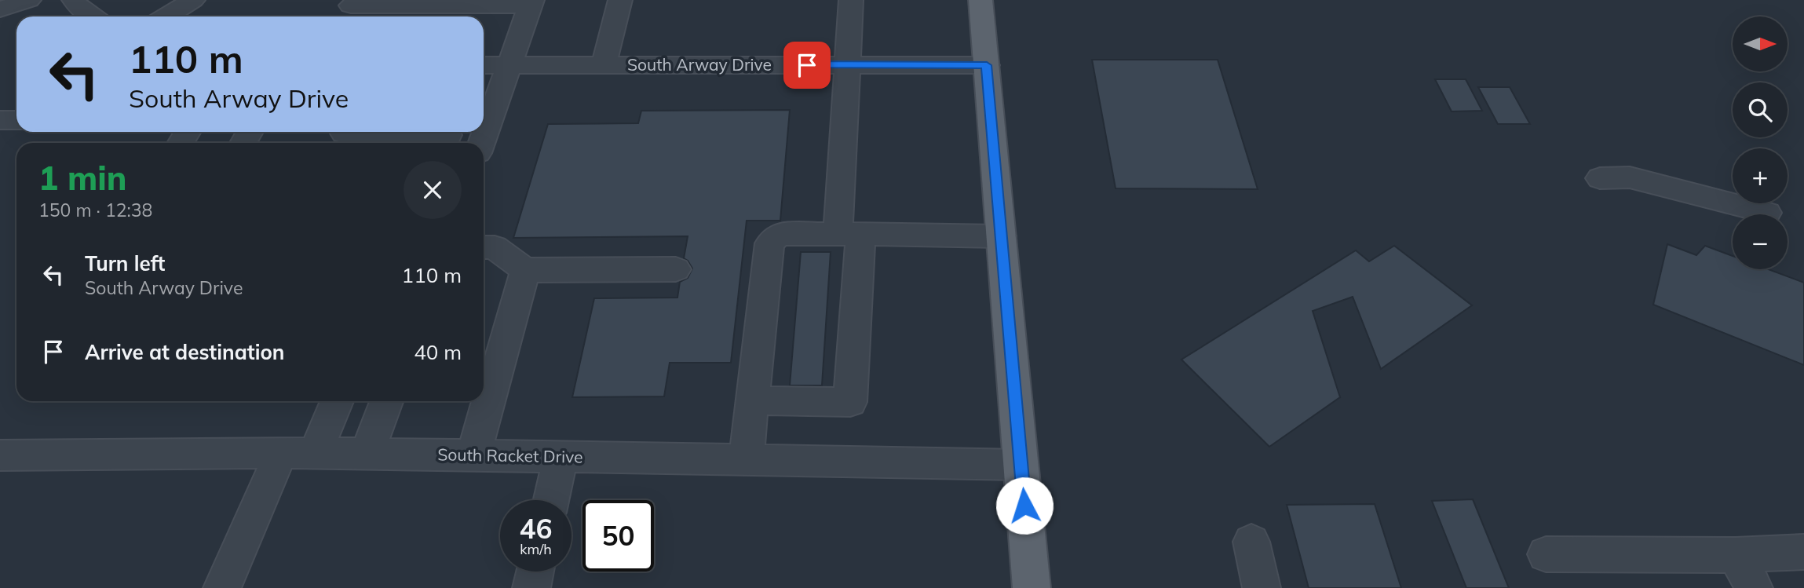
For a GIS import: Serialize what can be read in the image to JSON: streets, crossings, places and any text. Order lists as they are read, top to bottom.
{
  "streets": {
    "street": ["South Arway Drive", "South Racket Drive"]
  },
  "north": "right",
  "page": {
    "map_buttons": ["+", "−"],
    "turn": ["110 m", "South Arway Drive"],
    "heading": ["1 min", "150 m · 12:38"],
    "list": [
      {
        "name": "Turn left",
        "note": "South Arway Drive",
        "value": "110 m"
      },
      {
        "name": "Arrive at destination",
        "value": "40 m"
      }
    ],
    "speed": "46 km/h",
    "limit": "50"
  }
}
